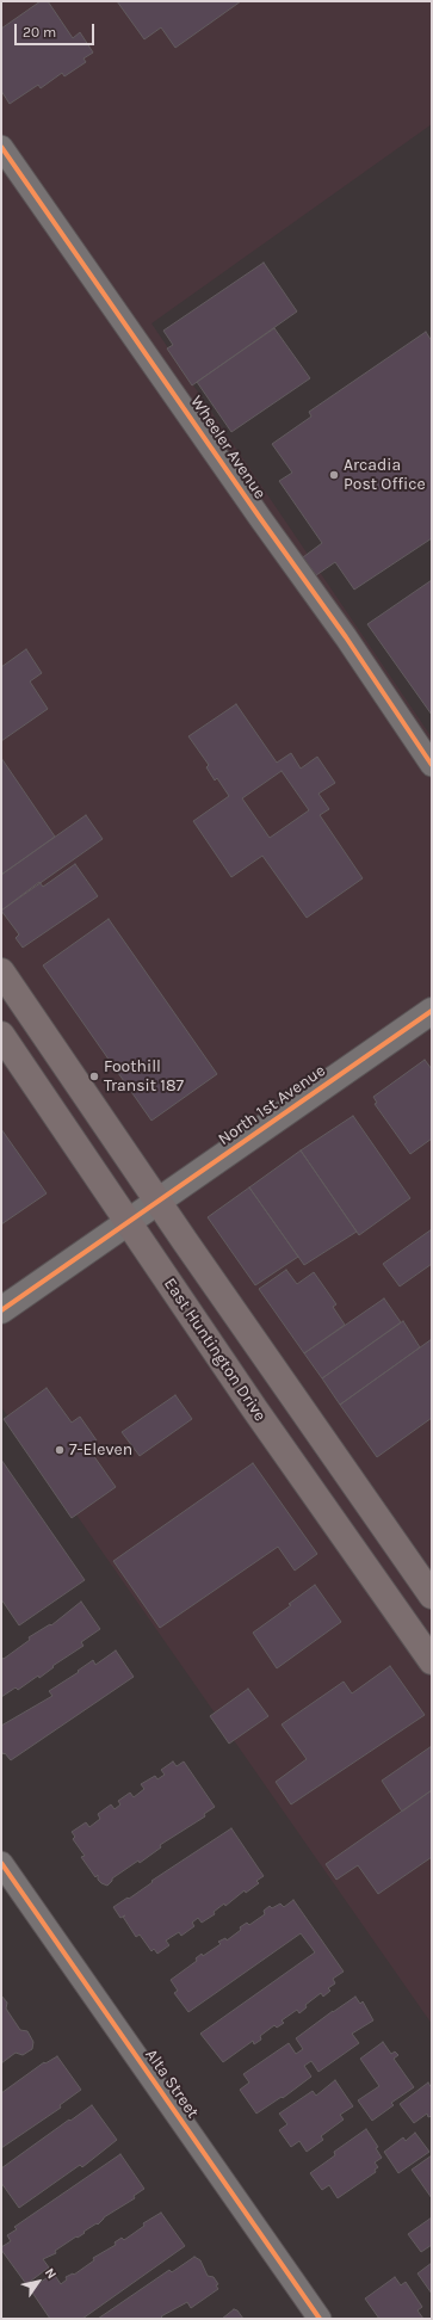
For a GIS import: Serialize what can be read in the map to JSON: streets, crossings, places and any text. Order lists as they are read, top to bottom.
{
  "streets": {
    "main road": ["East Huntington Drive"],
    "street": ["Wheeler Avenue", "North 1st Avenue", "Alta Street"]
  },
  "crossings": [
    ["North 1st Avenue", "East Huntington Drive"]
  ],
  "places": ["Arcadia Post Office", "Foothill Transit 187", "7-Eleven"],
  "scale_bar": "20 m",
  "north": "top right"
}
